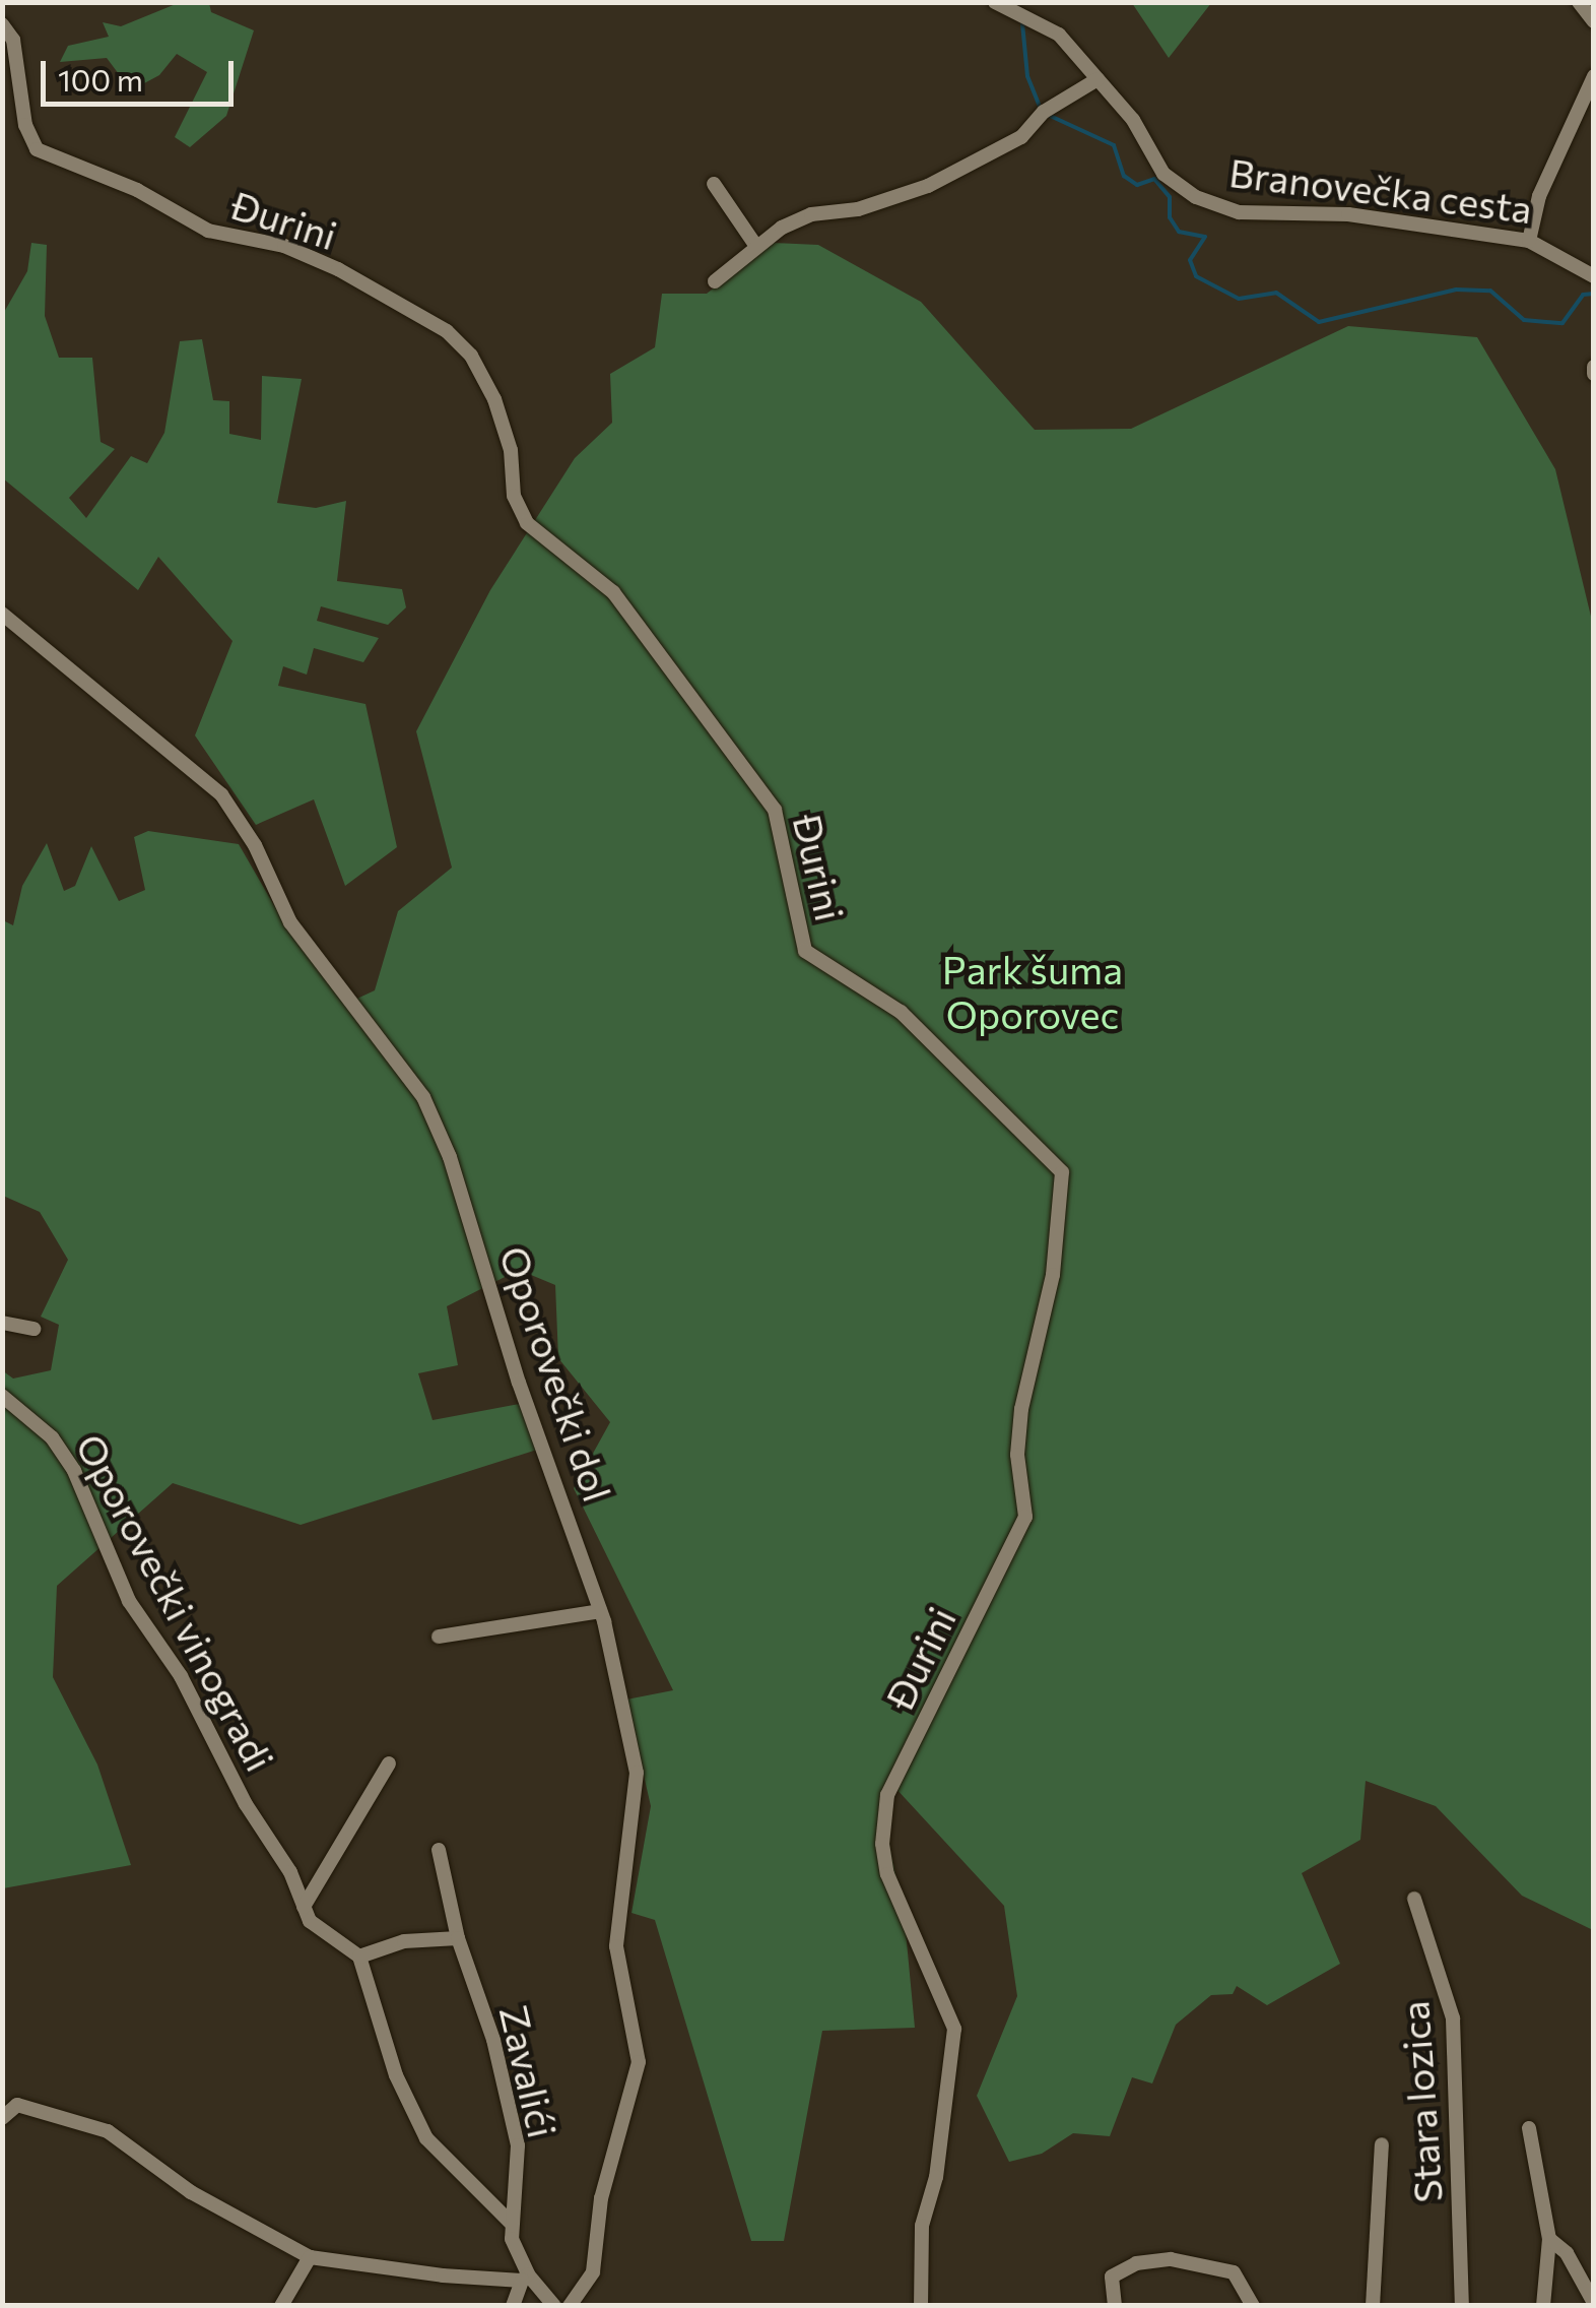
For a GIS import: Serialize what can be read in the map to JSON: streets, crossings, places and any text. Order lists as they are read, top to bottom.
{
  "streets": {
    "street": [
      "Branovečka cesta",
      "Đurini",
      "Oporovečki dol",
      "Oporovečki vinogradi",
      "Zavalići",
      "Stara lozica"
    ]
  },
  "parks": ["Park šuma Oporovec"],
  "scale_bar": "100 m"
}
